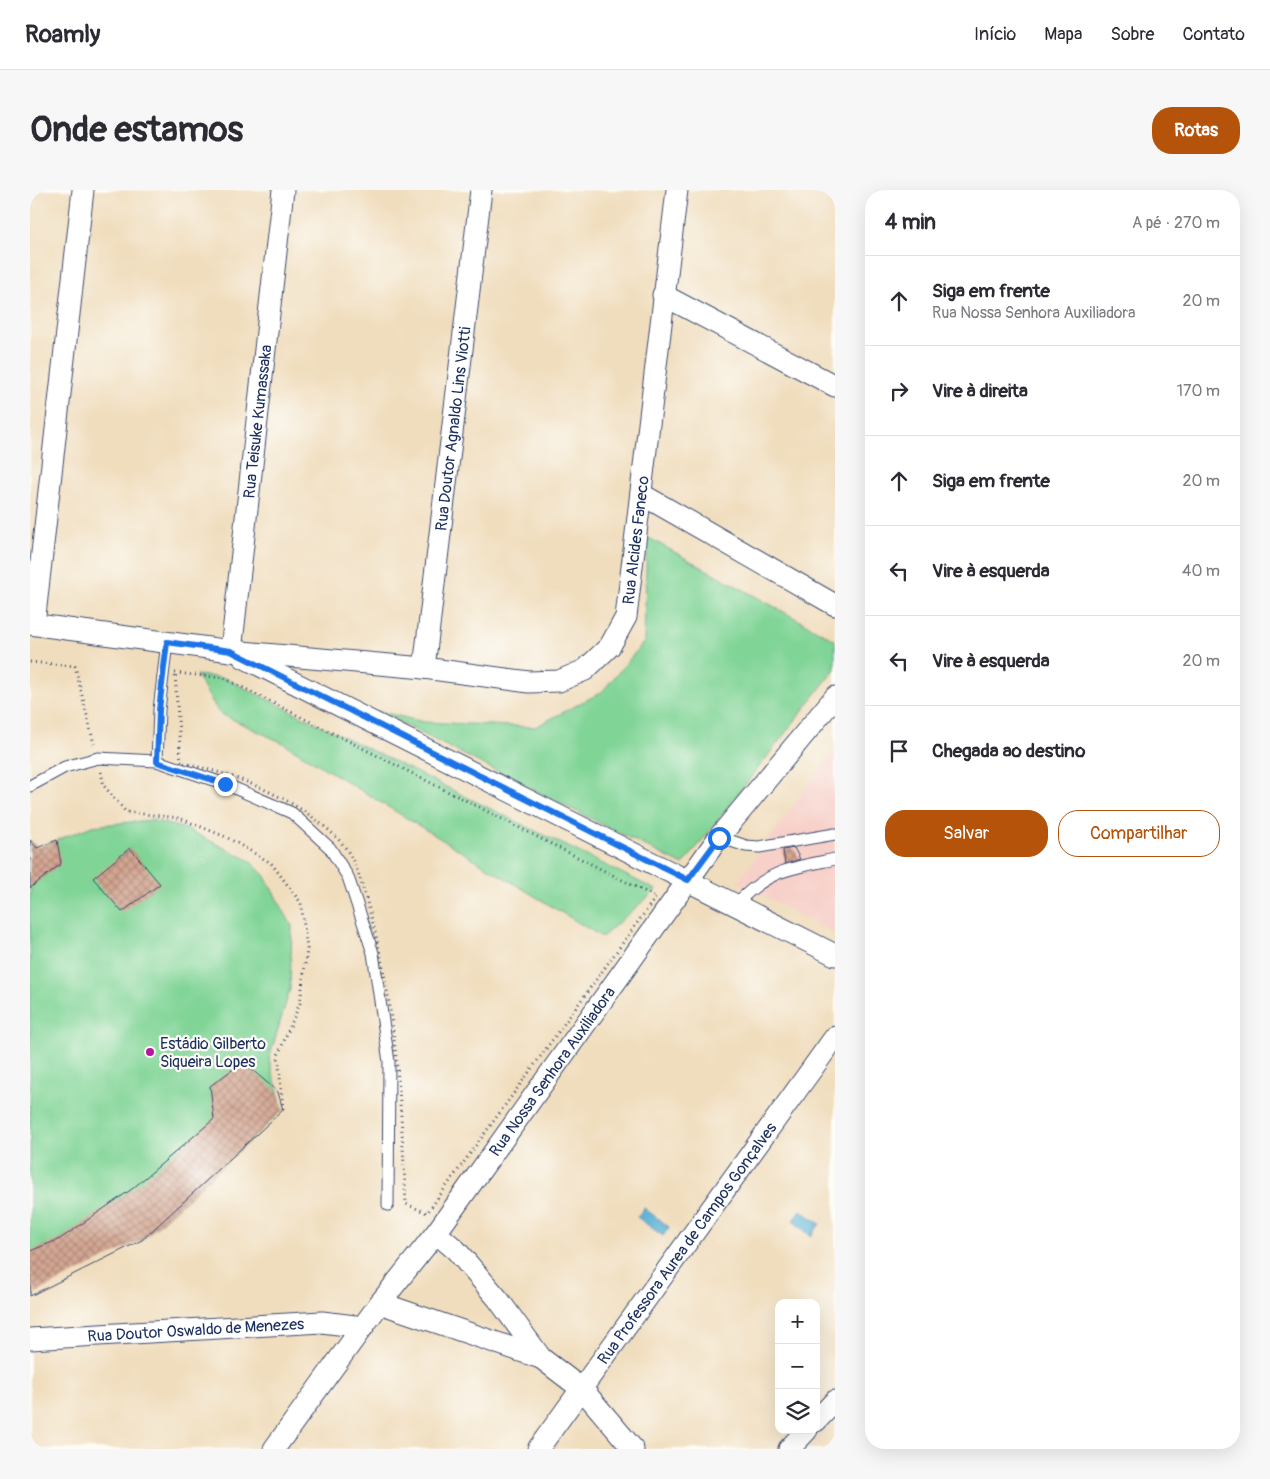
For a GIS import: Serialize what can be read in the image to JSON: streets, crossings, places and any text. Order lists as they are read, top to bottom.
{
  "streets": {
    "street": [
      "Rua Teisuke Kumassaka",
      "Rua Doutor Agnaldo Lins Viotti",
      "Rua Alcides Faneco",
      "Rua Nossa Senhora Auxiliadora",
      "Rua Professora Aurea de Campos Gonçalves",
      "Rua Doutor Oswaldo de Menezes"
    ]
  },
  "crossings": [
    ["Rua Teisuke Kumassaka", "Rua Alcides Faneco"],
    ["Rua Doutor Agnaldo Lins Viotti", "Rua Alcides Faneco"],
    ["Rua Nossa Senhora Auxiliadora", "Rua Doutor Oswaldo de Menezes"]
  ],
  "places": ["Estádio Gilberto Siqueira Lopes"],
  "page": {
    "header": "Roamly",
    "nav": [
      "Início",
      "Mapa",
      "Sobre",
      "Contato"
    ],
    "buttons": [
      "Rotas",
      ["Salvar", "Compartilhar"]
    ],
    "title": "Onde estamos",
    "heading": ["4 min", "A pé · 270 m"],
    "list": [
      ["Siga em frente", "Rua Nossa Senhora Auxiliadora", "20 m"],
      ["Vire à direita", "170 m"],
      ["Siga em frente", "20 m"],
      ["Vire à esquerda", "40 m"],
      ["Vire à esquerda", "20 m"],
      "Chegada ao destino"
    ],
    "map_buttons": ["+", "−"]
  }
}
